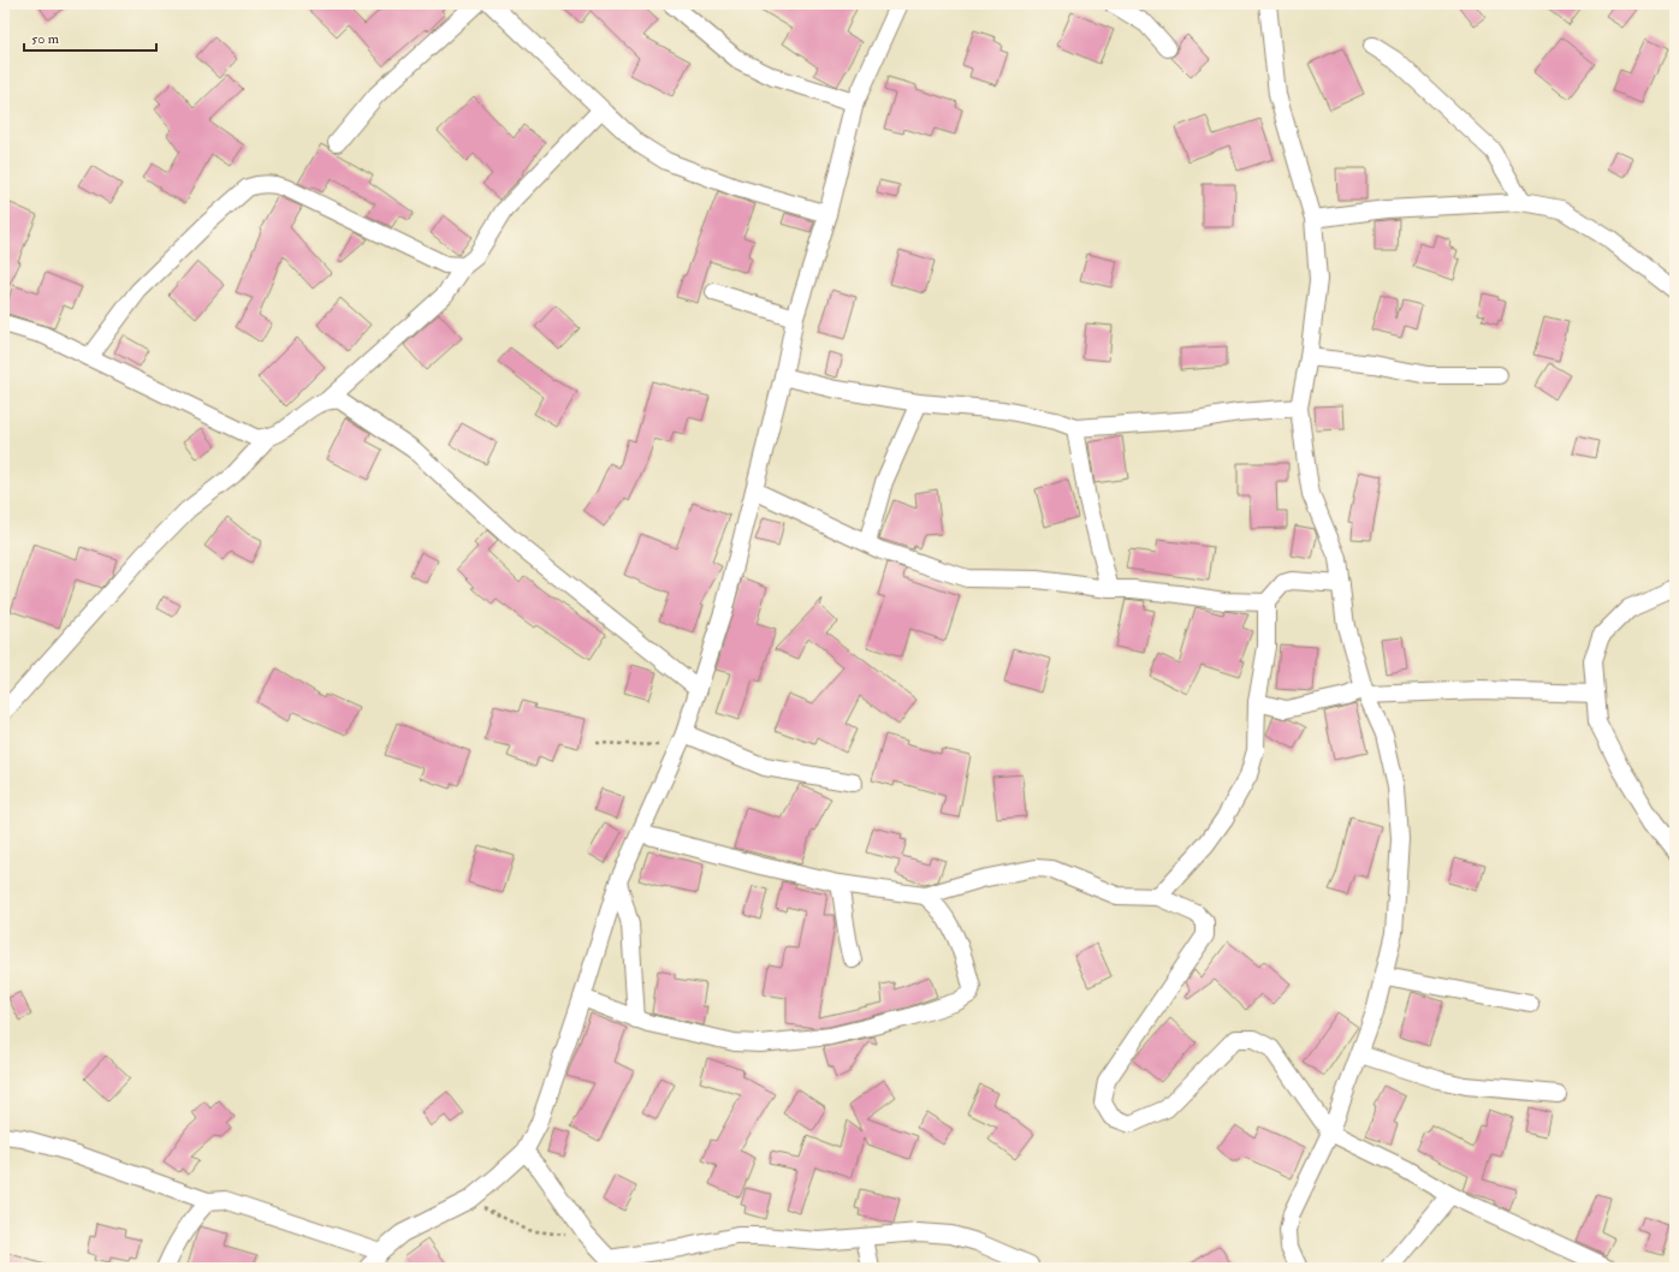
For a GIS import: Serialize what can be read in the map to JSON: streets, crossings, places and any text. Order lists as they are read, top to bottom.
{
  "scale_bar": "50 m"
}
